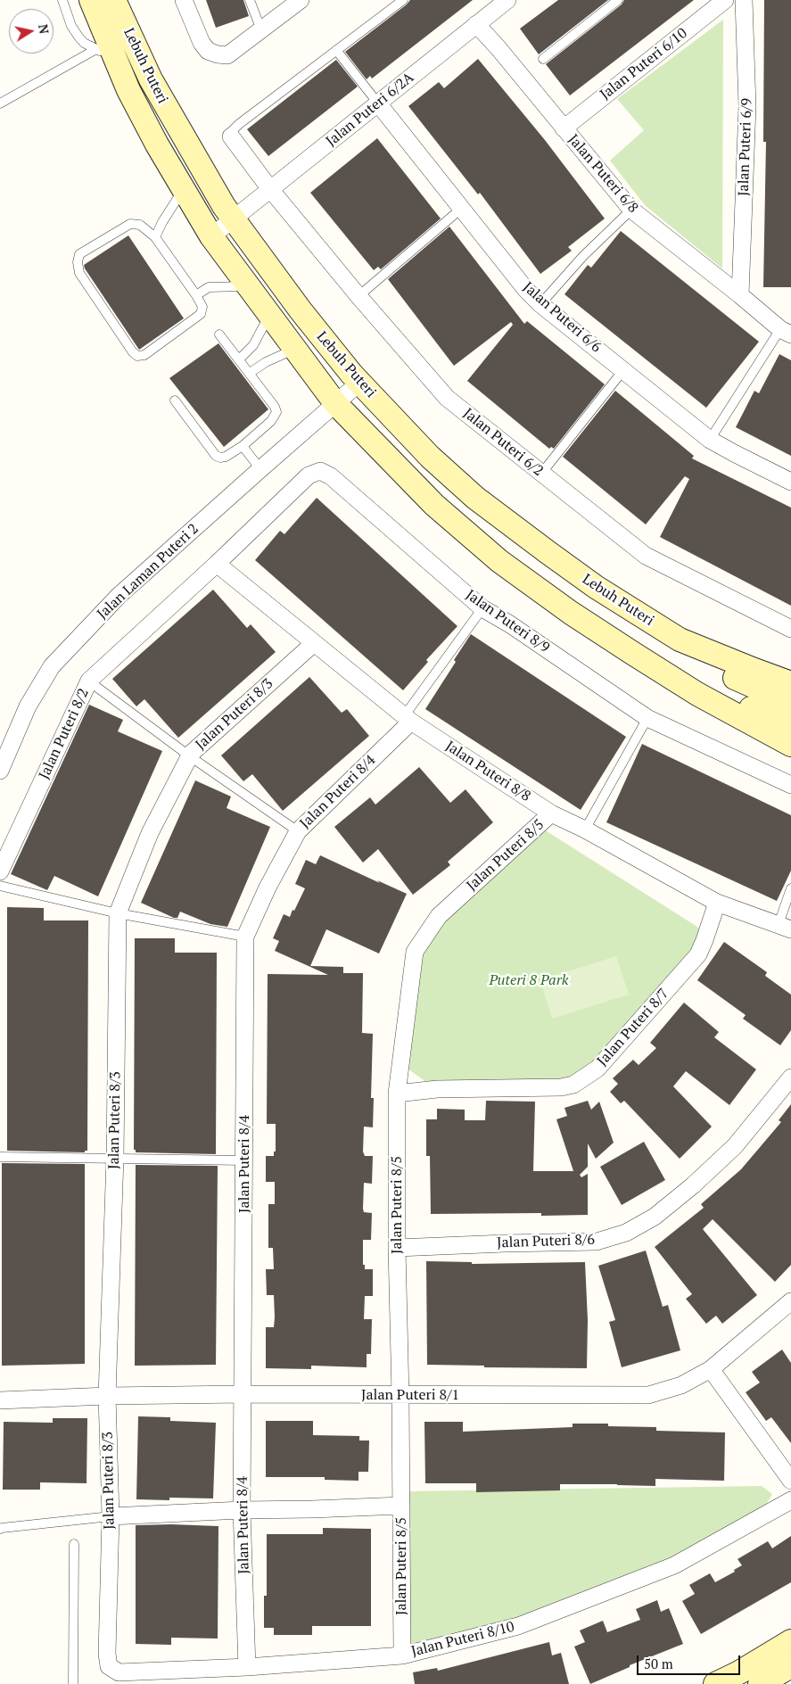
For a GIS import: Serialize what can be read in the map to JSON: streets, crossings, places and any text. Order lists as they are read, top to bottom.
{
  "streets": {
    "main road": ["Lebuh Puteri"],
    "street": [
      "Jalan Puteri 6/10",
      "Jalan Puteri 6/2A",
      "Jalan Puteri 6/9",
      "Jalan Puteri 6/8",
      "Jalan Puteri 6/6",
      "Jalan Puteri 6/2",
      "Jalan Laman Puteri 2",
      "Jalan Puteri 8/9",
      "Jalan Puteri 8/3",
      "Jalan Puteri 8/2",
      "Jalan Puteri 8/8",
      "Jalan Puteri 8/4",
      "Jalan Puteri 8/5",
      "Jalan Puteri 8/7",
      "Jalan Puteri 8/6",
      "Jalan Puteri 8/1",
      "Jalan Puteri 8/10"
    ]
  },
  "crossings": [
    ["Jalan Puteri 6/10", "Jalan Puteri 6/8"],
    ["Lebuh Puteri", "Jalan Puteri 6/2A"],
    ["Lebuh Puteri", "Jalan Laman Puteri 2"],
    ["Jalan Puteri 6/2A", "Jalan Puteri 6/8"],
    ["Jalan Puteri 6/2A", "Jalan Puteri 6/6"],
    ["Jalan Puteri 6/2A", "Jalan Puteri 6/2"],
    ["Jalan Puteri 6/9", "Jalan Puteri 6/8"],
    ["Jalan Puteri 8/9", "Jalan Puteri 8/2"],
    ["Jalan Puteri 8/9", "Jalan Puteri 8/8"],
    ["Jalan Puteri 8/3", "Jalan Puteri 8/8"],
    ["Jalan Puteri 8/3", "Jalan Puteri 8/1"],
    ["Jalan Puteri 8/3", "Jalan Puteri 8/10"],
    ["Jalan Puteri 8/2", "Jalan Puteri 8/8"],
    ["Jalan Puteri 8/8", "Jalan Puteri 8/4"],
    ["Jalan Puteri 8/8", "Jalan Puteri 8/5"],
    ["Jalan Puteri 8/8", "Jalan Puteri 8/7"],
    ["Jalan Puteri 8/4", "Jalan Puteri 8/1"],
    ["Jalan Puteri 8/4", "Jalan Puteri 8/10"],
    ["Jalan Puteri 8/5", "Jalan Puteri 8/7"],
    ["Jalan Puteri 8/5", "Jalan Puteri 8/6"],
    ["Jalan Puteri 8/5", "Jalan Puteri 8/1"],
    ["Jalan Puteri 8/5", "Jalan Puteri 8/10"]
  ],
  "parks": ["Puteri 8 Park"],
  "scale_bar": "50 m",
  "north": "right"
}
